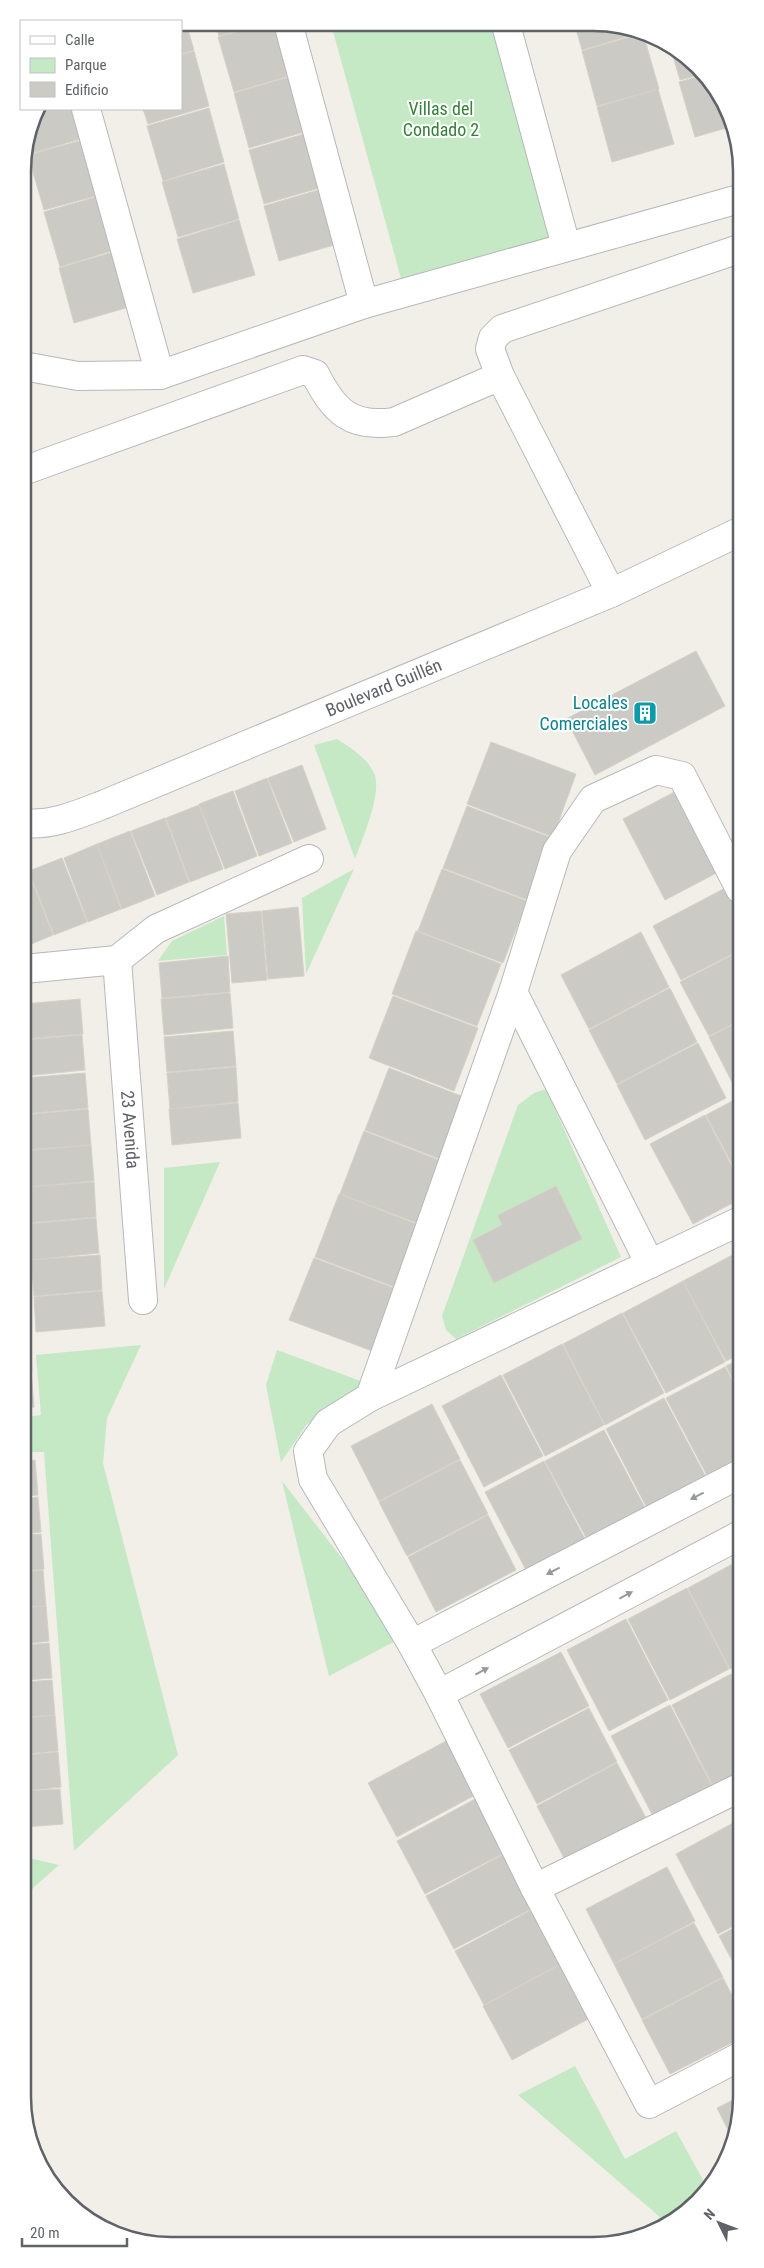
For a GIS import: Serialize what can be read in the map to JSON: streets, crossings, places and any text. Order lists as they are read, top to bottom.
{
  "streets": {
    "street": ["Boulevard Guillén", "23 Avenida"]
  },
  "parks": ["Villas del Condado 2"],
  "places": {
    "building": ["Locales Comerciales"]
  },
  "legend": ["Calle", "Parque", "Edificio"],
  "scale_bar": "20 m",
  "north": "top left"
}
